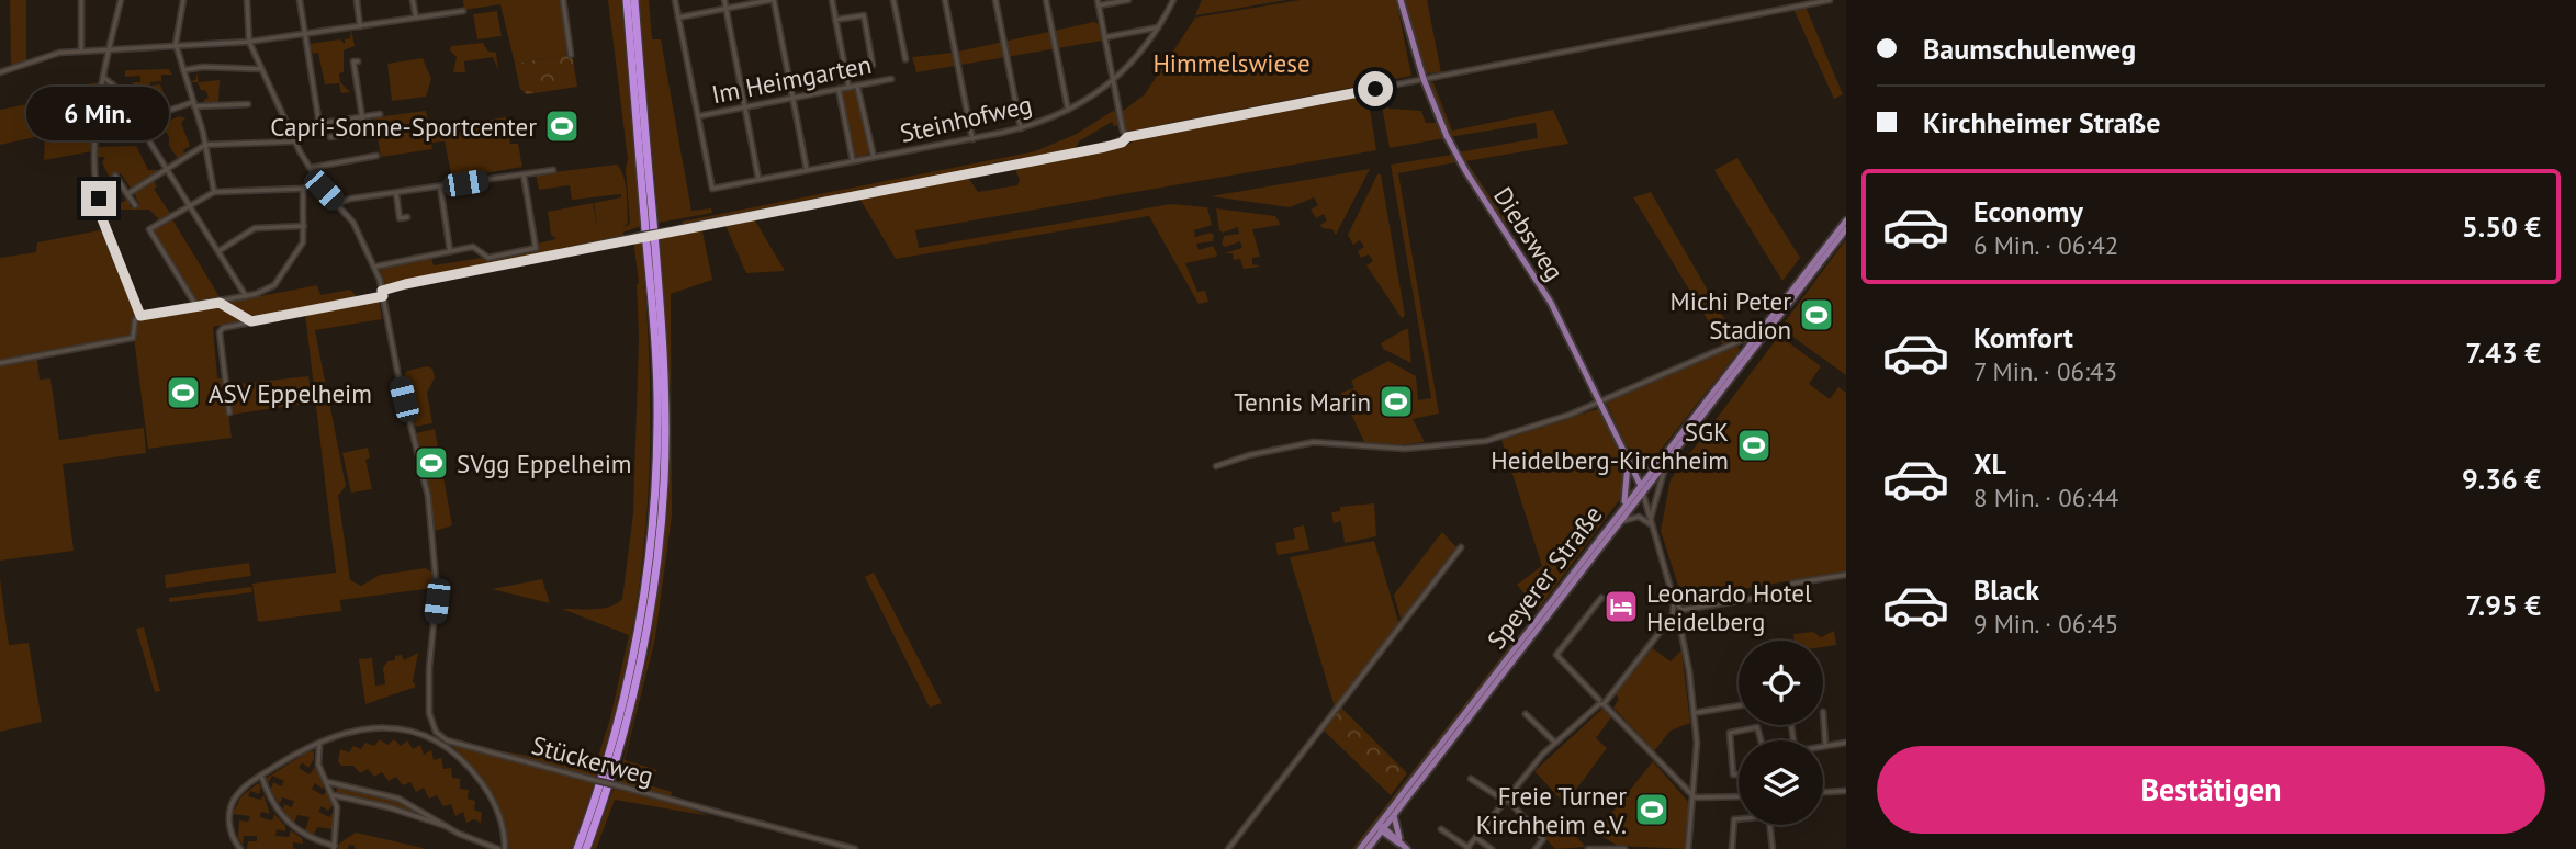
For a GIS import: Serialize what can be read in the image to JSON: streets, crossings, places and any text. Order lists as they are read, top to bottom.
{
  "streets": {
    "main road": ["Diebsweg", "Speyerer Straße"],
    "street": ["Im Heimgarten", "Steinhofweg", "Stückerweg"]
  },
  "crossings": [
    ["Im Heimgarten", "Steinhofweg"],
    ["Diebsweg", "Speyerer Straße"]
  ],
  "parks": ["Himmelswiese"],
  "places": {
    "sports": [
      "Capri-Sonne-Sportcenter",
      "Michi Peter Stadion",
      "ASV Eppelheim",
      "Tennis Marin",
      "SGK Heidelberg-Kirchheim",
      "SVgg Eppelheim",
      "Freie Turner Kirchheim e.V."
    ],
    "hotel": ["Leonardo Hotel Heidelberg"]
  },
  "page": {
    "banner": ["Baumschulenweg", "Kirchheimer Straße"],
    "bubble": "6 Min.",
    "list": [
      {
        "name": "Economy",
        "note": "6 Min. · 06:42",
        "value": "5.50 €"
      },
      {
        "name": "Komfort",
        "note": "7 Min. · 06:43",
        "value": "7.43 €"
      },
      {
        "name": "XL",
        "note": "8 Min. · 06:44",
        "value": "9.36 €"
      },
      {
        "name": "Black",
        "note": "9 Min. · 06:45",
        "value": "7.95 €"
      }
    ],
    "buttons": "Bestätigen"
  }
}
